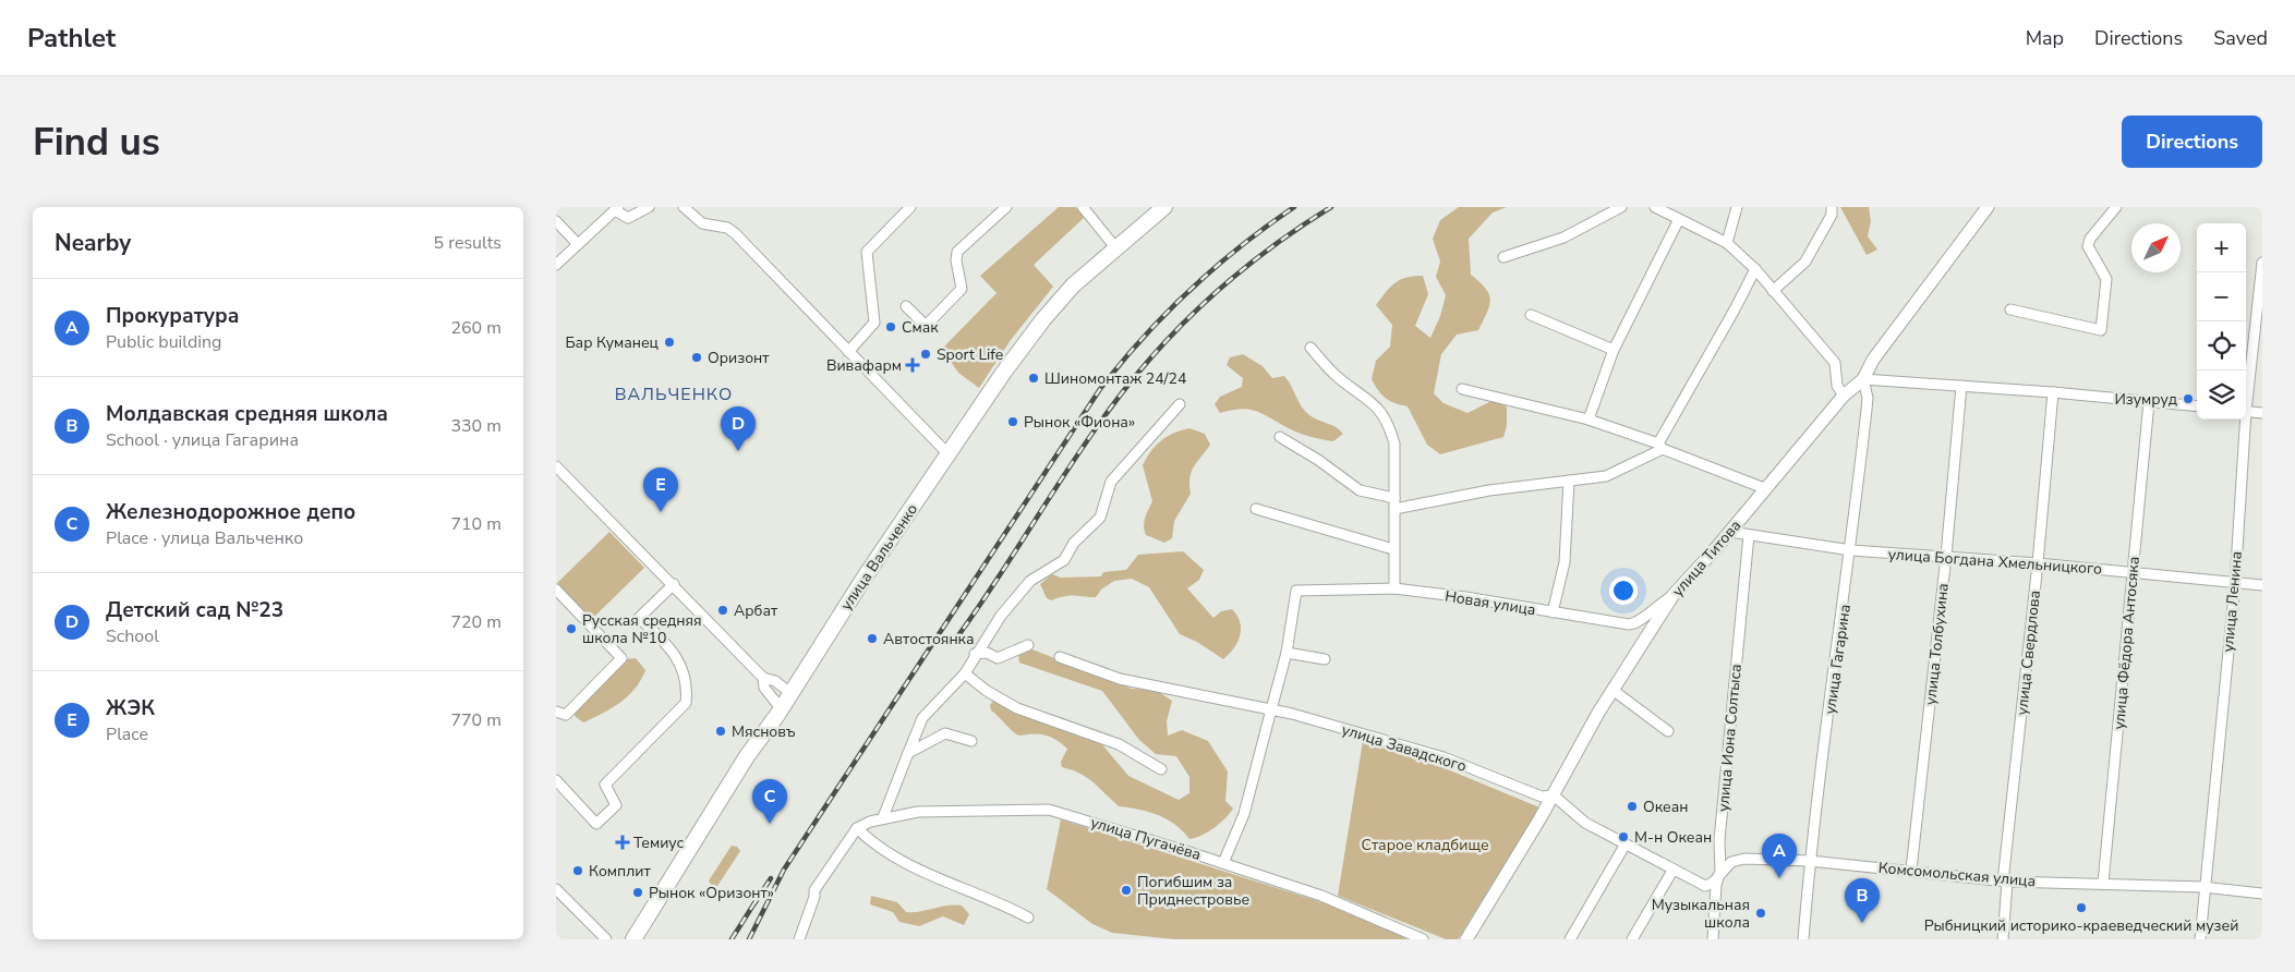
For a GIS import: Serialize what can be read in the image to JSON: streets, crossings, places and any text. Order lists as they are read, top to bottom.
{
  "streets": {
    "main road": ["улица Вальченко"],
    "street": [
      "улица Титова",
      "улица Богдана Хмельницкого",
      "улица Ленина",
      "Новая улица",
      "улица Фёдора Антосяка",
      "улица Толбухина",
      "улица Свердлова",
      "улица Гагарина",
      "улица Иона Солтыса",
      "улица Завадского",
      "улица Пугачёва",
      "Комсомольская улица"
    ]
  },
  "crossings": [
    ["улица Титова", "улица Богдана Хмельницкого"],
    ["улица Титова", "Новая улица"],
    ["улица Титова", "улица Гагарина"],
    ["улица Титова", "улица Завадского"],
    ["улица Богдана Хмельницкого", "улица Ленина"],
    ["улица Богдана Хмельницкого", "улица Фёдора Антосяка"],
    ["улица Богдана Хмельницкого", "улица Толбухина"],
    ["улица Богдана Хмельницкого", "улица Свердлова"],
    ["улица Богдана Хмельницкого", "улица Гагарина"],
    ["улица Богдана Хмельницкого", "улица Иона Солтыса"],
    ["улица Ленина", "Комсомольская улица"],
    ["улица Фёдора Антосяка", "Комсомольская улица"],
    ["улица Толбухина", "Комсомольская улица"],
    ["улица Свердлова", "Комсомольская улица"],
    ["улица Гагарина", "Комсомольская улица"],
    ["улица Иона Солтыса", "Комсомольская улица"]
  ],
  "districts": ["ВАЛЬЧЕНКО"],
  "parks": ["Старое кладбище"],
  "places": {
    "other": [
      "Смак",
      "Бар Куманец",
      "Sport Life",
      "Оризонт",
      "Шиномонтаж 24/24",
      "Изумруд",
      "Рынок «Фиона»",
      "Арбат",
      "Русская средняя школа №10",
      "Автостоянка",
      "Мясновъ",
      "Океан",
      "М-н Океан",
      "Комплит",
      "Погибшим за Приднестровье",
      "Рынок «Оризонт»",
      "Рыбницкий историко-краеведческий музей",
      "Музыкальная школа"
    ],
    "health": ["Вивафарм", "Темиус"]
  },
  "north": "top right",
  "page": {
    "header": "Pathlet",
    "nav": ["Map", "Directions", "Saved"],
    "buttons": "Directions",
    "title": "Find us",
    "heading": ["Nearby", "5 results"],
    "map_buttons": ["+", "−"],
    "list": [
      {
        "mark": "A",
        "name": "Прокуратура",
        "note": "Public building",
        "value": "260 m"
      },
      {
        "mark": "B",
        "name": "Молдавская средняя школа",
        "note": "School · улица Гагарина",
        "value": "330 m"
      },
      {
        "mark": "C",
        "name": "Железнодорожное депо",
        "note": "Place · улица Вальченко",
        "value": "710 m"
      },
      {
        "mark": "D",
        "name": "Детский сад №23",
        "note": "School",
        "value": "720 m"
      },
      {
        "mark": "E",
        "name": "ЖЭК",
        "note": "Place",
        "value": "770 m"
      }
    ],
    "pins": [
      "D",
      "E",
      "C",
      "A",
      "B"
    ]
  }
}
